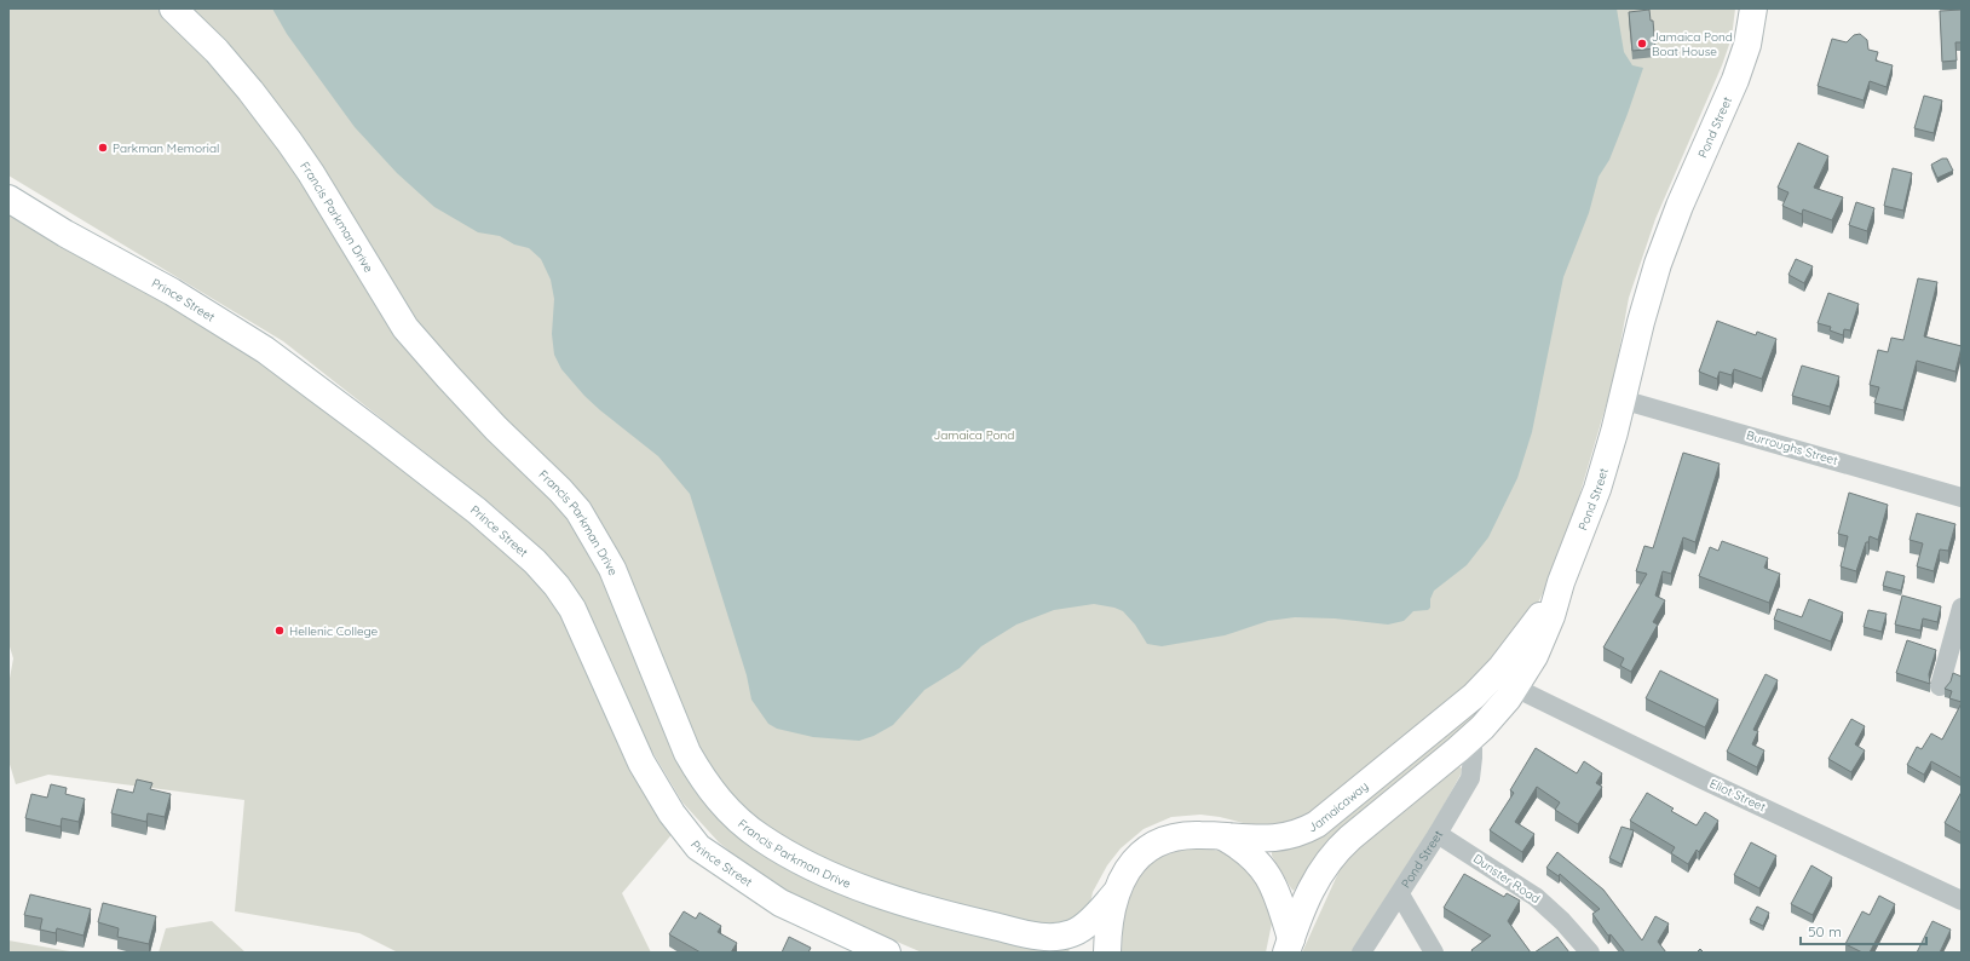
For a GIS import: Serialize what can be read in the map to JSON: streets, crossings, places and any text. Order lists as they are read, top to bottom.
{
  "streets": {
    "main road": [
      "Pond Street",
      "Francis Parkman Drive",
      "Prince Street",
      "Jamaicaway"
    ],
    "street": ["Burroughs Street", "Eliot Street", "Dunster Road"]
  },
  "crossings": [
    ["Pond Street", "Burroughs Street"],
    ["Pond Street", "Eliot Street"],
    ["Pond Street", "Jamaicaway"],
    ["Pond Street", "Dunster Road"],
    ["Francis Parkman Drive", "Jamaicaway"]
  ],
  "parks": ["Jamaica Pond"],
  "places": ["Jamaica Pond Boat House", "Parkman Memorial", "Hellenic College"],
  "scale_bar": "50 m"
}
